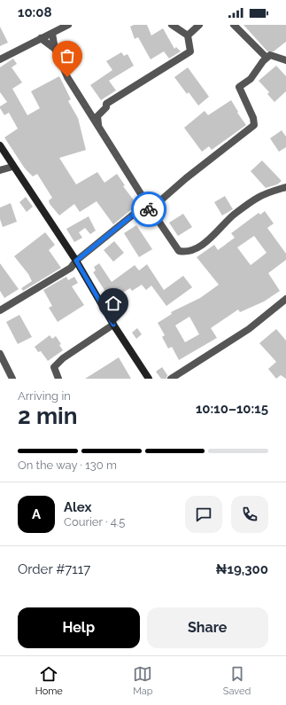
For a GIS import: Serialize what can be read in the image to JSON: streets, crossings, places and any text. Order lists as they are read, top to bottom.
{
  "page": {
    "status": "10:08",
    "heading": ["2 min", "Arriving in", "10:10–10:15"],
    "panel": [
      "Alex",
      "Courier · 4.5",
      "Order #7117",
      "₦19,300"
    ],
    "bar": "On the way · 130 m",
    "round": "A",
    "buttons": ["Help", "Share"],
    "tabs": ["Home", "Map", "Saved"]
  }
}
